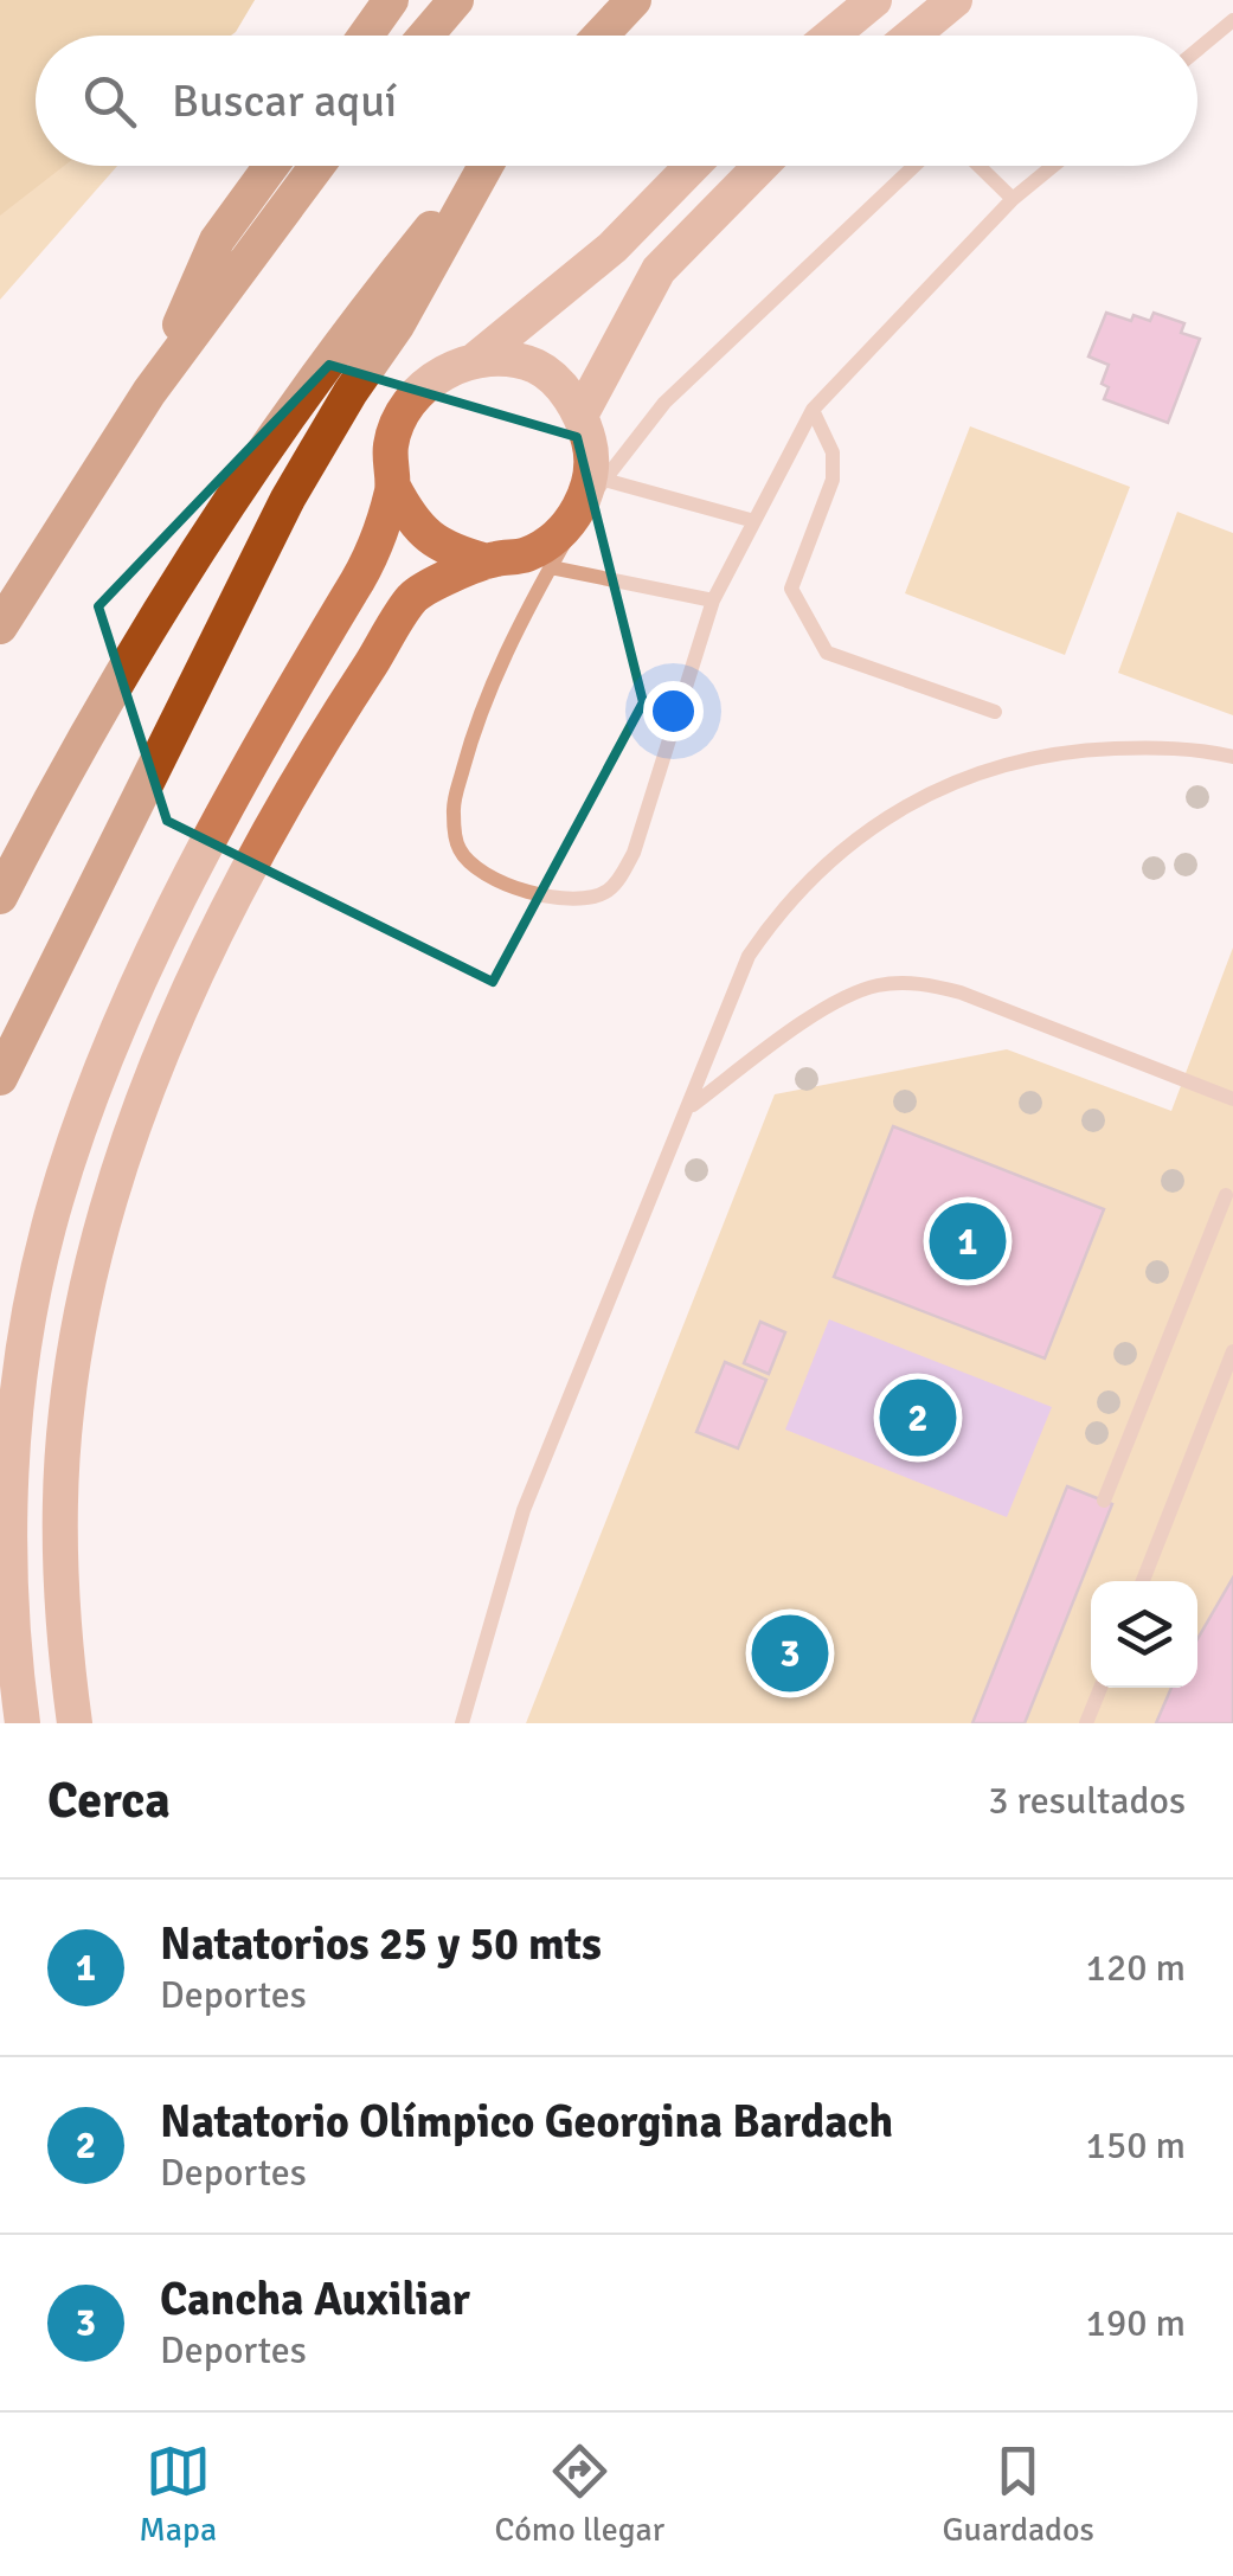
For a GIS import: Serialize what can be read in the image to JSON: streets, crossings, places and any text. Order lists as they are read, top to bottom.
{
  "page": {
    "search": "Buscar aquí",
    "pins": ["1", "2", "3"],
    "heading": ["Cerca", "3 resultados"],
    "list": [
      {
        "mark": "1",
        "name": "Natatorios 25 y 50 mts",
        "note": "Deportes",
        "value": "120 m"
      },
      {
        "mark": "2",
        "name": "Natatorio Olímpico Georgina Bardach",
        "note": "Deportes",
        "value": "150 m"
      },
      {
        "mark": "3",
        "name": "Cancha Auxiliar",
        "note": "Deportes",
        "value": "190 m"
      }
    ],
    "nav": ["Mapa", "Cómo llegar", "Guardados"]
  }
}
